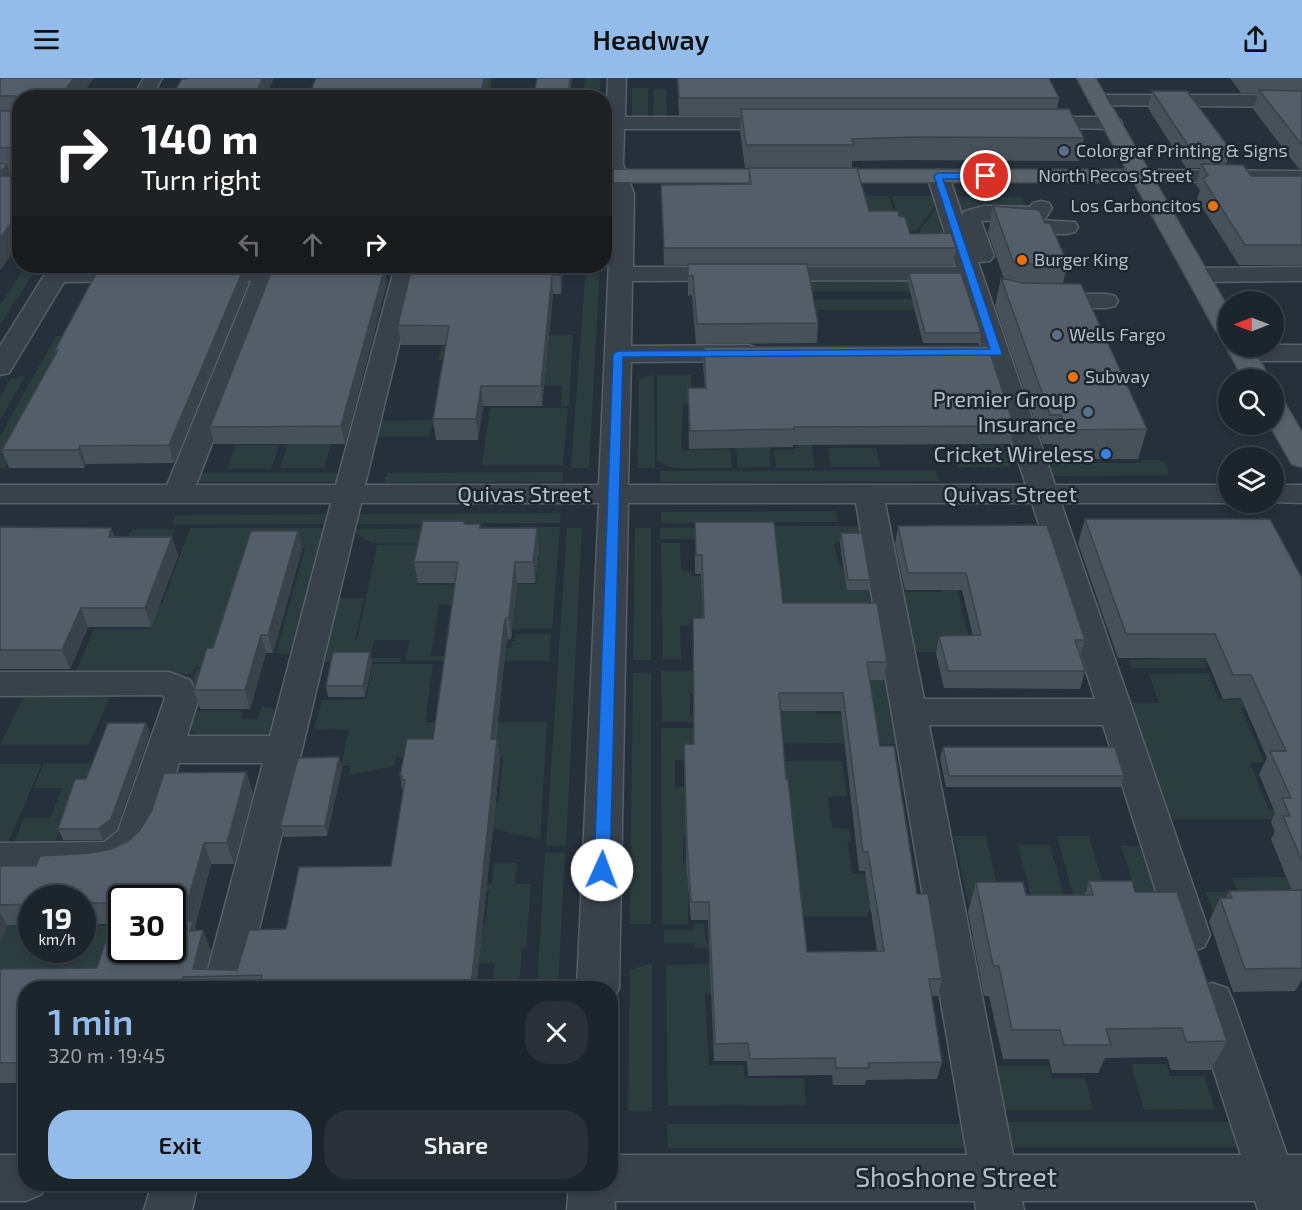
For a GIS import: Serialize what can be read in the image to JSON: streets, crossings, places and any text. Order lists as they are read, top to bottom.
{
  "streets": {
    "main road": ["North Pecos Street"],
    "street": ["Quivas Street", "Shoshone Street"]
  },
  "places": [
    "Colorgraf Printing & Signs",
    "Los Carboncitos",
    "Burger King",
    "Wells Fargo",
    "Subway",
    "Premier Group Insurance",
    "Cricket Wireless"
  ],
  "north": "left",
  "page": {
    "header": "Headway",
    "turn": ["140 m", "Turn right"],
    "speed": "19 km/h",
    "limit": "30",
    "heading": ["1 min", "320 m · 19:45"],
    "buttons": ["Exit", "Share"]
  }
}
